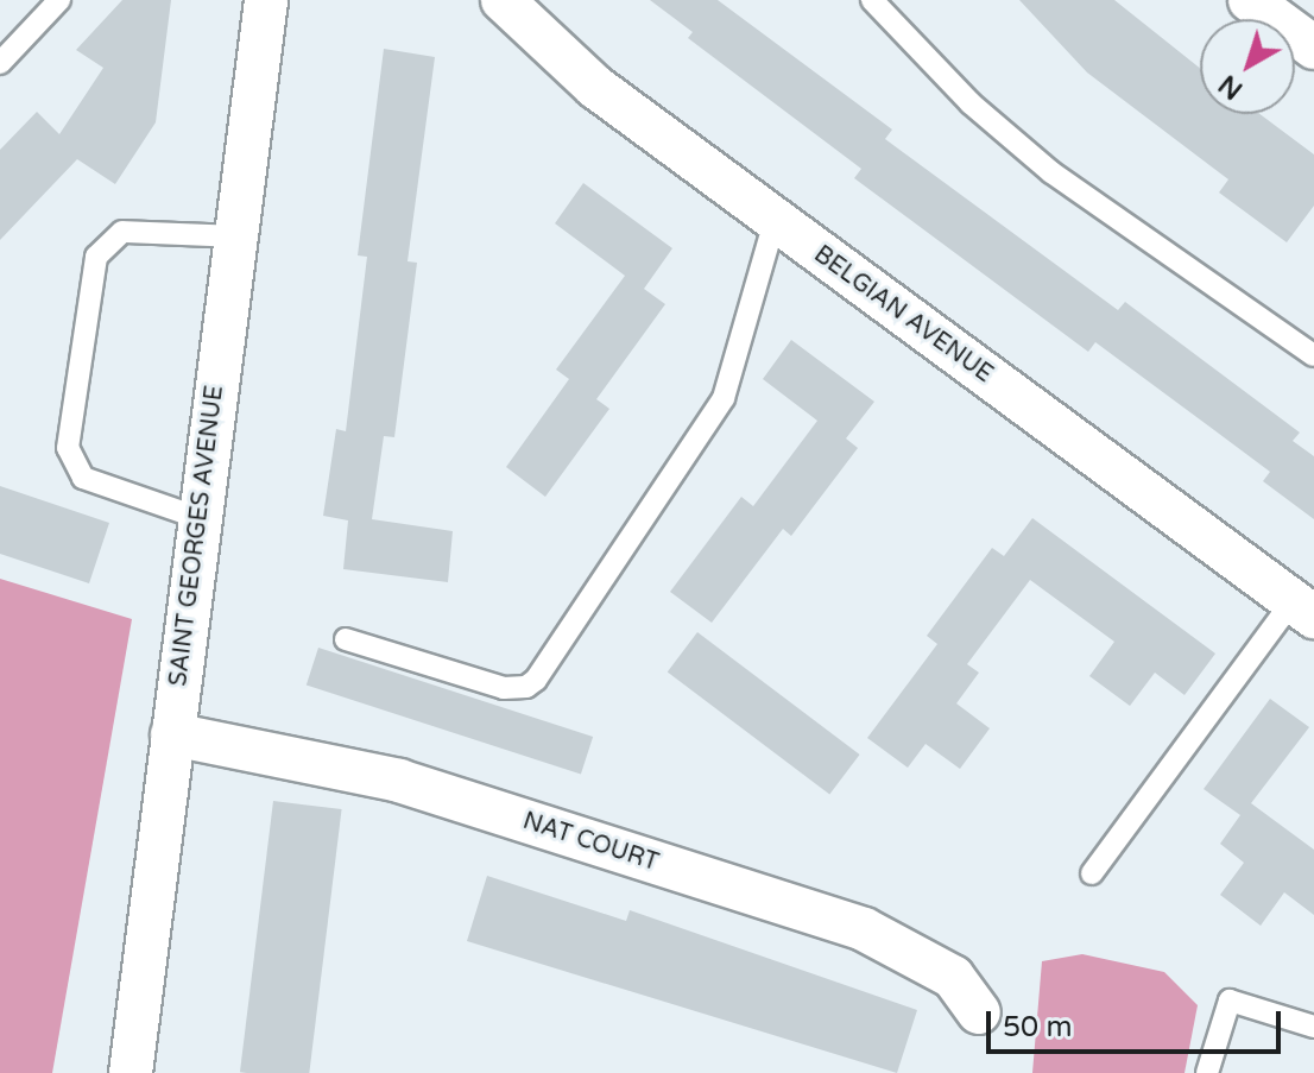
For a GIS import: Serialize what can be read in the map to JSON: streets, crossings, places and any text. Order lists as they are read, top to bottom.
{
  "streets": {
    "street": ["BELGIAN AVENUE", "SAINT GEORGES AVENUE", "NAT COURT"]
  },
  "crossings": [
    ["SAINT GEORGES AVENUE", "NAT COURT"]
  ],
  "scale_bar": "50 m",
  "north": "bottom left"
}
